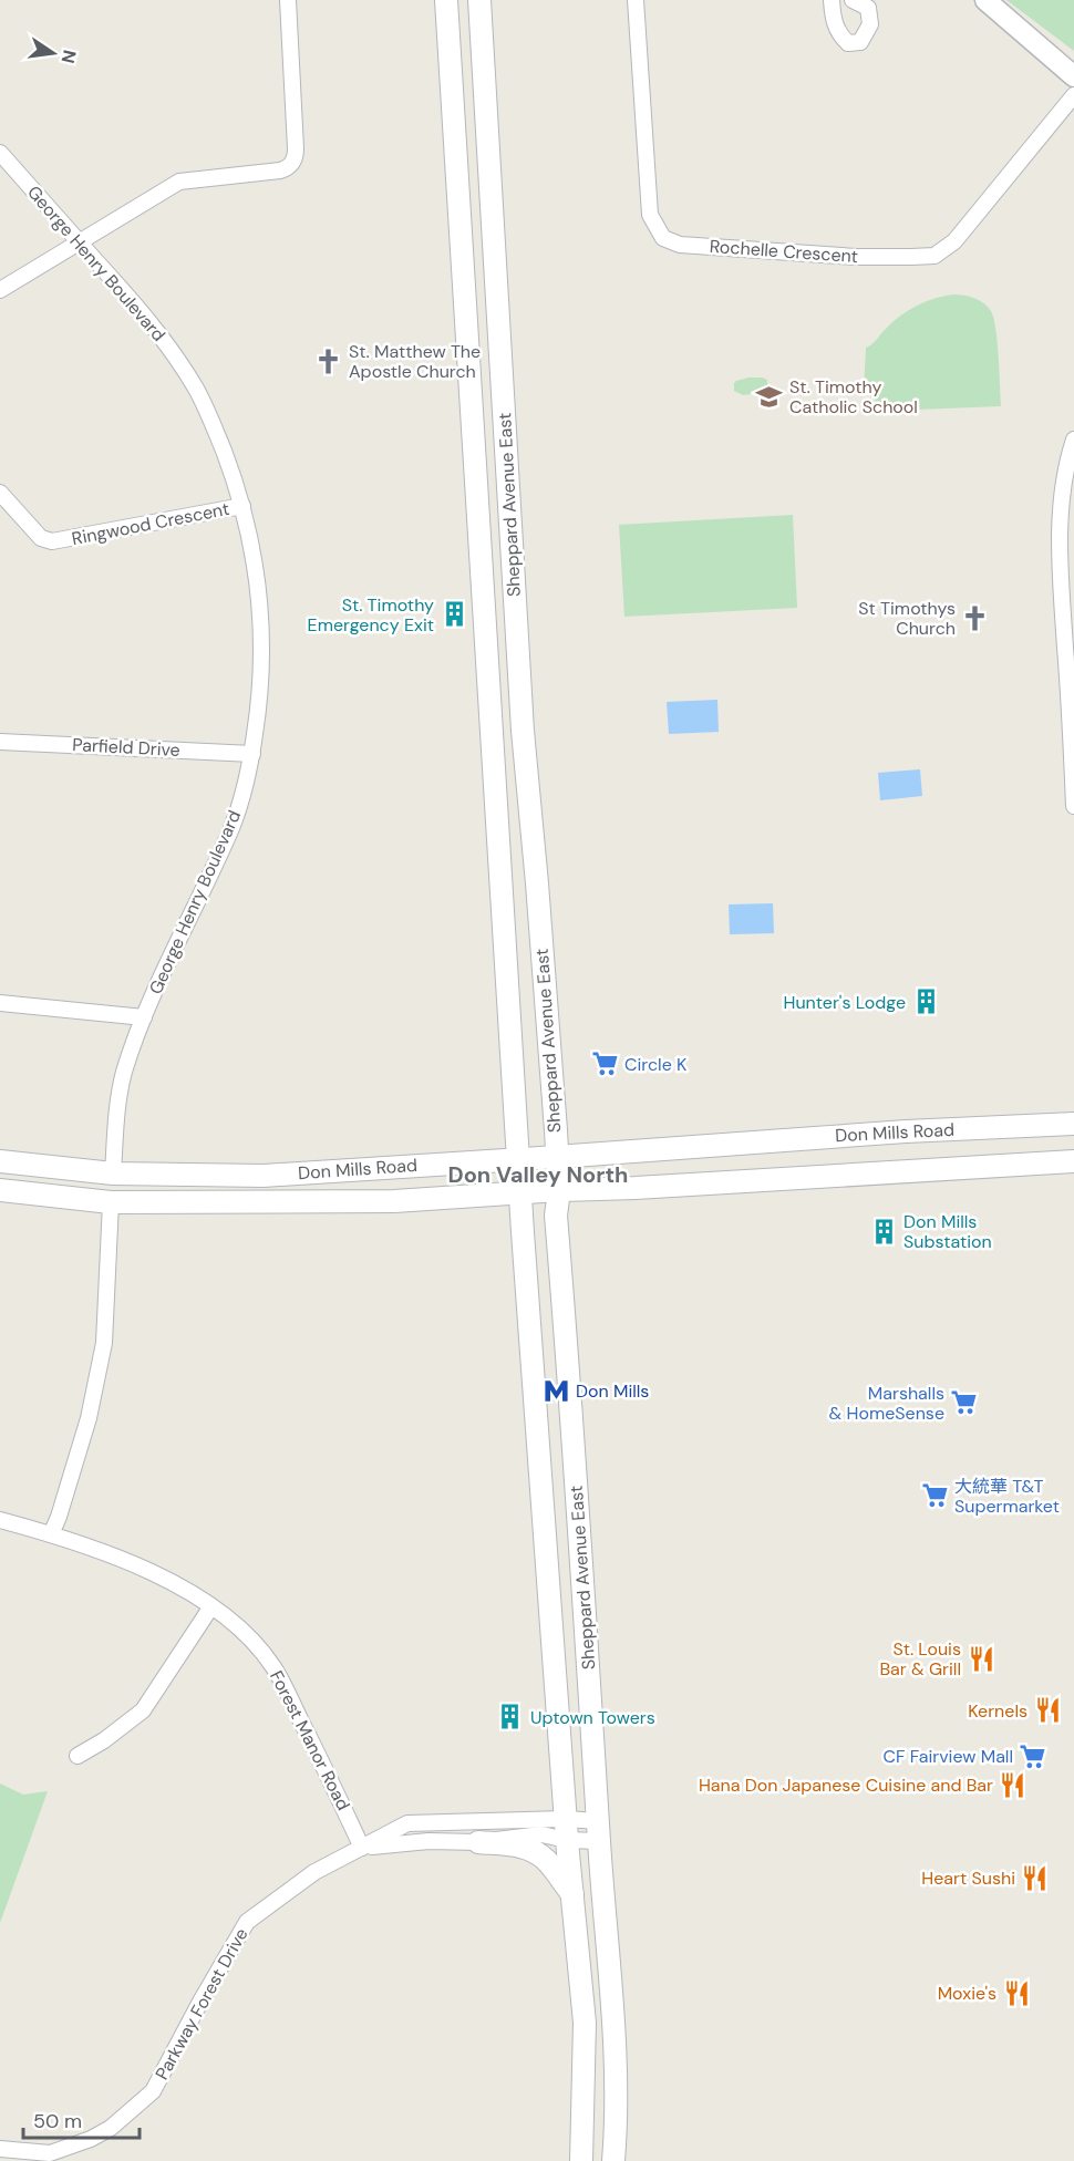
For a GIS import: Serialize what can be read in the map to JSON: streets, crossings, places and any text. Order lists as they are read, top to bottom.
{
  "streets": {
    "main road": ["Sheppard Avenue East", "Don Mills Road"],
    "street": [
      "Rochelle Crescent",
      "George Henry Boulevard",
      "Ringwood Crescent",
      "Parfield Drive",
      "Forest Manor Road",
      "Parkway Forest Drive"
    ]
  },
  "crossings": [
    ["George Henry Boulevard", "Ringwood Crescent"],
    ["George Henry Boulevard", "Parfield Drive"],
    ["George Henry Boulevard", "Don Mills Road"],
    ["Sheppard Avenue East", "Don Mills Road"],
    ["Sheppard Avenue East", "Parkway Forest Drive"],
    ["Forest Manor Road", "Parkway Forest Drive"]
  ],
  "districts": ["Don Valley North"],
  "places": {
    "church": ["St. Matthew The Apostle Church", "St Timothys Church"],
    "school or university": ["St. Timothy Catholic School"],
    "building": [
      "St. Timothy Emergency Exit",
      "Hunter's Lodge",
      "Don Mills Substation",
      "Uptown Towers"
    ],
    "supermarket": [
      "Circle K",
      "Marshalls & HomeSense",
      "大統華 T&T Supermarket",
      "CF Fairview Mall"
    ],
    "metro station": ["Don Mills"],
    "restaurant": [
      "St. Louis Bar & Grill",
      "Kernels",
      "Hana Don Japanese Cuisine and Bar",
      "Heart Sushi",
      "Moxie's"
    ]
  },
  "scale_bar": "50 m",
  "north": "right"
}
